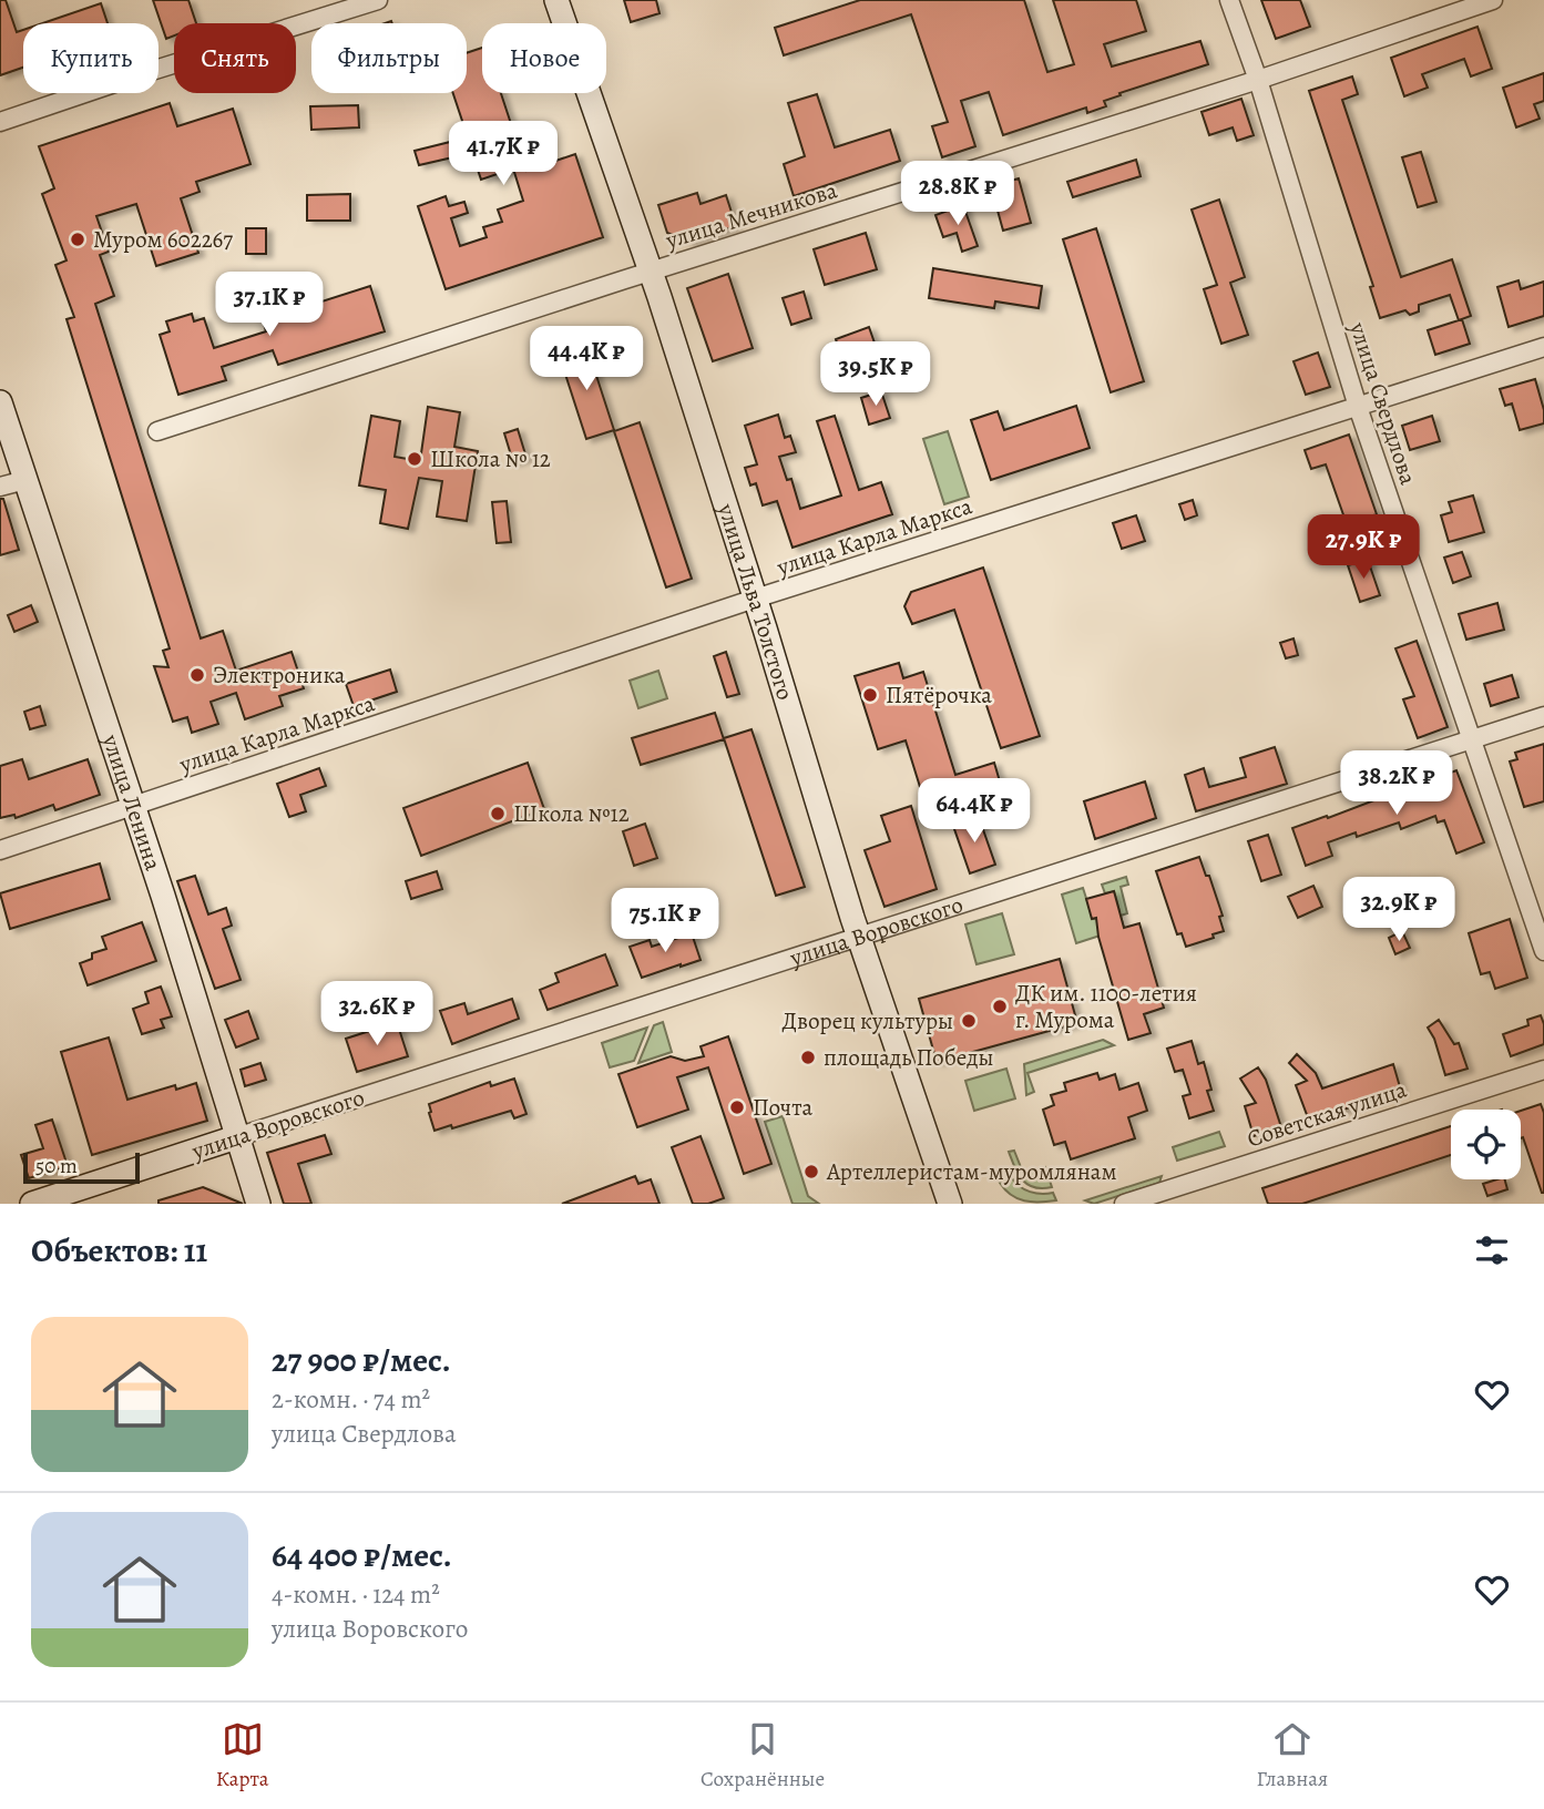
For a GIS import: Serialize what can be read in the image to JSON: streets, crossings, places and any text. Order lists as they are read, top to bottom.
{
  "streets": {
    "street": [
      "улица Мечникова",
      "улица Свердлова",
      "улица Карла Маркса",
      "улица Льва Толстого",
      "улица Ленина",
      "улица Воровского",
      "Советская улица"
    ]
  },
  "crossings": [
    ["улица Мечникова", "улица Свердлова"],
    ["улица Мечникова", "улица Льва Толстого"],
    ["улица Свердлова", "улица Карла Маркса"],
    ["улица Свердлова", "улица Воровского"],
    ["улица Карла Маркса", "улица Льва Толстого"],
    ["улица Карла Маркса", "улица Ленина"],
    ["улица Льва Толстого", "улица Воровского"],
    ["улица Ленина", "улица Воровского"]
  ],
  "places": [
    "Муром 602267",
    "Школа № 12",
    "Электроника",
    "Пятёрочка",
    "Школа №12",
    "ДК им. 1100-летия г. Мурома",
    "Дворец культуры",
    "площадь Победы",
    "Почта",
    "Артеллеристам-муромлянам"
  ],
  "scale_bar": "50 m",
  "page": {
    "chip": [
      "Купить",
      "Снять",
      "Фильтры",
      "Новое"
    ],
    "price": [
      "41.7K ₽",
      "28.8K ₽",
      "37.1K ₽",
      "44.4K ₽",
      "39.5K ₽",
      "27.9K ₽",
      "38.2K ₽",
      "64.4K ₽",
      "32.9K ₽",
      "75.1K ₽",
      "32.6K ₽"
    ],
    "scale": "50 m",
    "heading": "Объектов: 11",
    "list": [
      {
        "name": "27 900 ₽/мес.",
        "note": "2-комн. · 74 m² · улица Свердлова"
      },
      {
        "name": "64 400 ₽/мес.",
        "note": "4-комн. · 124 m² · улица Воровского"
      }
    ],
    "tabs": ["Карта", "Сохранённые", "Главная"]
  }
}
